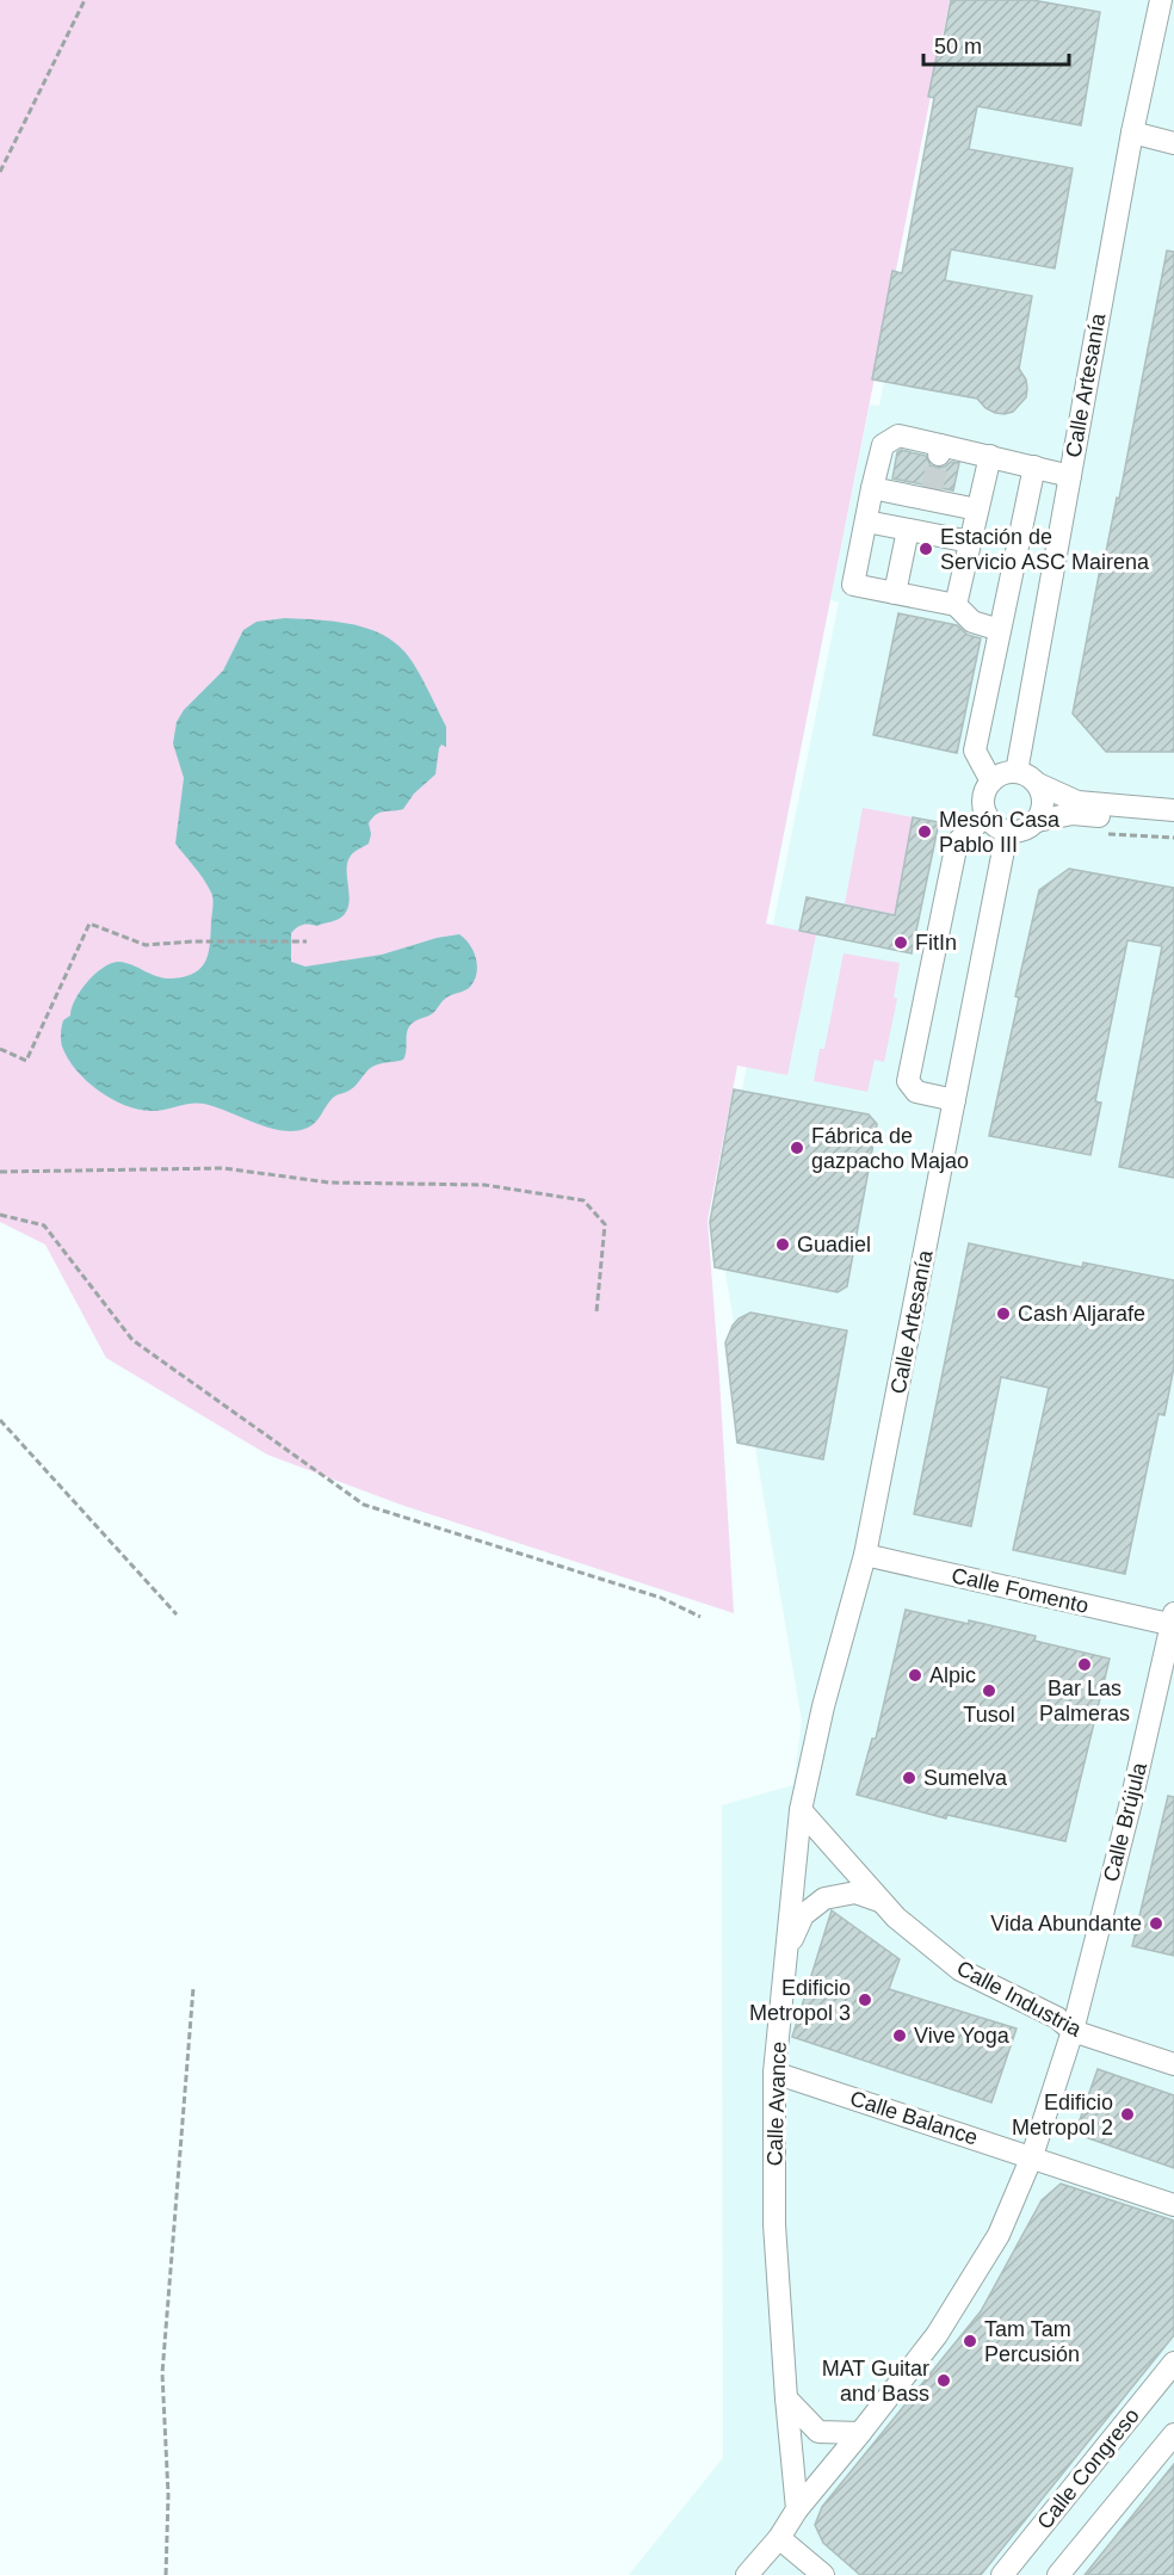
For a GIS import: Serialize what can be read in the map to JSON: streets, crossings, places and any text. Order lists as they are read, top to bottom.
{
  "streets": {
    "street": [
      "Calle Artesanía",
      "Calle Fomento",
      "Calle Brújula",
      "Calle Industria",
      "Calle Avance",
      "Calle Balance",
      "Calle Congreso"
    ]
  },
  "crossings": [
    ["Calle Artesanía", "Calle Fomento"],
    ["Calle Artesanía", "Calle Industria"],
    ["Calle Artesanía", "Calle Avance"],
    ["Calle Fomento", "Calle Brújula"],
    ["Calle Brújula", "Calle Industria"],
    ["Calle Industria", "Calle Avance"],
    ["Calle Avance", "Calle Balance"]
  ],
  "places": [
    "Estación de Servicio ASC Mairena",
    "Mesón Casa Pablo III",
    "FitIn",
    "Fábrica de gazpacho Majao",
    "Guadiel",
    "Cash Aljarafe",
    "Bar Las Palmeras",
    "Alpic",
    "Tusol",
    "Sumelva",
    "Vida Abundante",
    "Edificio Metropol 3",
    "Vive Yoga",
    "Edificio Metropol 2",
    "Tam Tam Percusión",
    "MAT Guitar and Bass"
  ],
  "scale_bar": "50 m"
}
